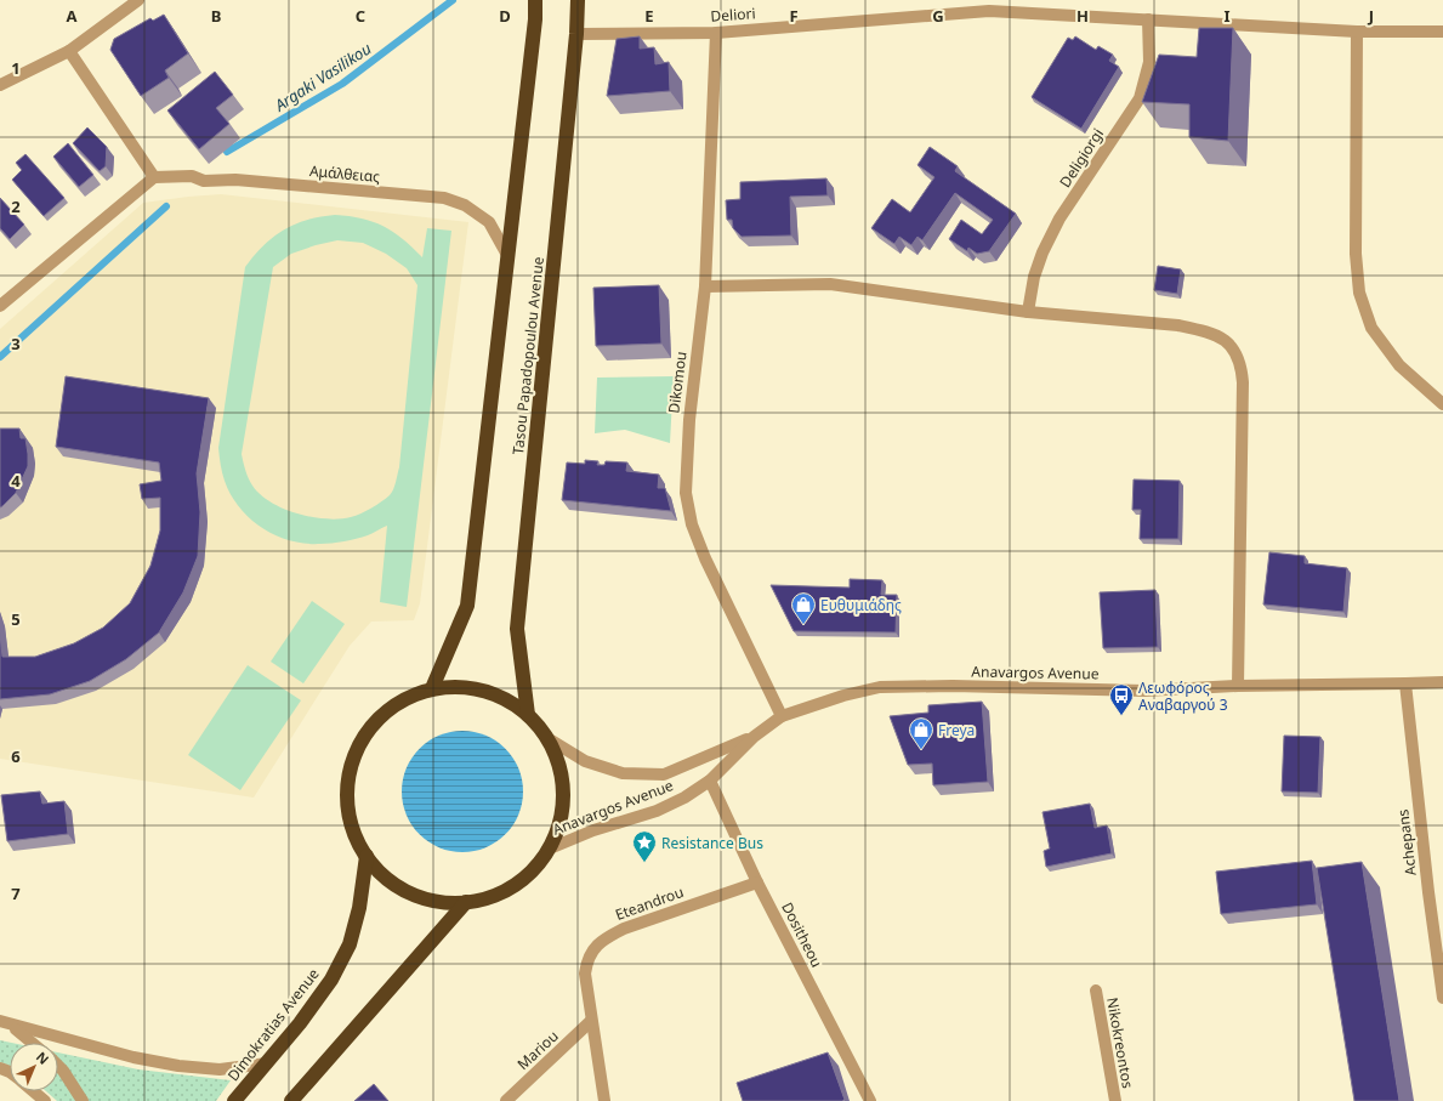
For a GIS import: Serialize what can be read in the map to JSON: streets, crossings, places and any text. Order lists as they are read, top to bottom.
{
  "streets": {
    "highway": ["Tasou Papadopoulou Avenue", "Dimokratias Avenue"],
    "street": [
      "Deliori",
      "Deligiorgi",
      "Αμάλθειας",
      "Dikomou",
      "Anavargos Avenue",
      "Achepans",
      "Eteandrou",
      "Dositheou",
      "Nikokreontos",
      "Mariou"
    ]
  },
  "crossings": [
    ["Deliori", "Deligiorgi"],
    ["Deliori", "Tasou Papadopoulou Avenue"],
    ["Deliori", "Dikomou"],
    ["Αμάλθειας", "Tasou Papadopoulou Avenue"],
    ["Dikomou", "Anavargos Avenue"],
    ["Anavargos Avenue", "Achepans"],
    ["Anavargos Avenue", "Dositheou"],
    ["Eteandrou", "Dositheou"],
    ["Eteandrou", "Mariou"]
  ],
  "water": ["Argaki Vasilikou"],
  "places": {
    "shop": ["Ευθυμιάδης", "Freya"],
    "bus stop": ["Λεωφόρος Αναβαργού 3"],
    "place": ["Resistance Bus"]
  },
  "north": "top right",
  "grid": {
    "columns": [
      "A",
      "B",
      "C",
      "D",
      "E",
      "F",
      "G",
      "H",
      "I",
      "J"
    ],
    "rows": [
      "1",
      "2",
      "3",
      "4",
      "5",
      "6",
      "7"
    ]
  }
}
